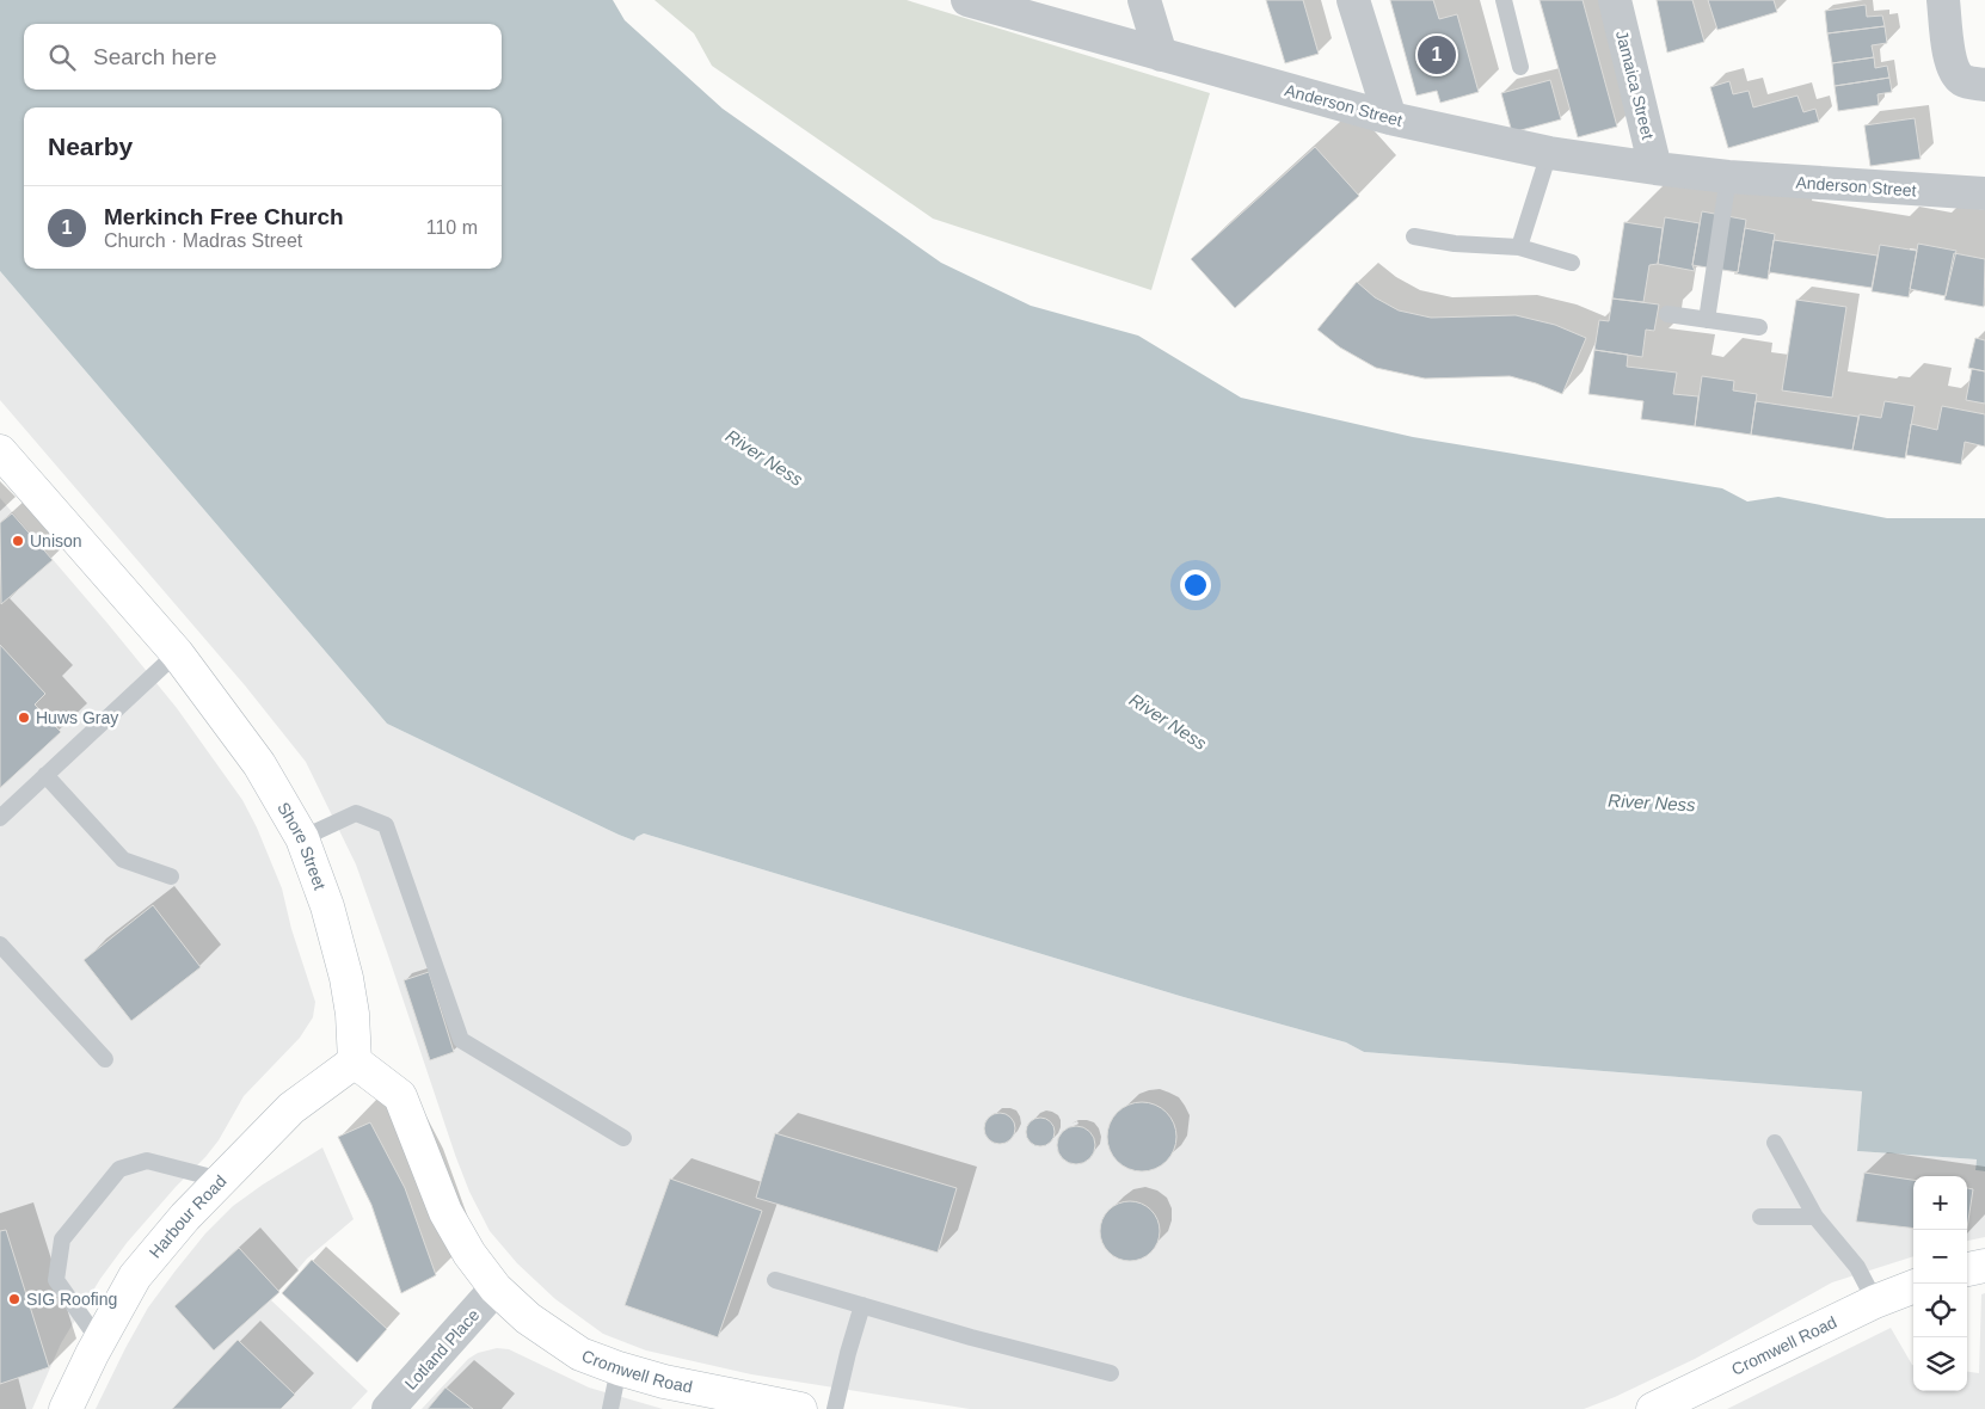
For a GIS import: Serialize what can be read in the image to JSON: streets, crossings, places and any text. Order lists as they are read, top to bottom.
{
  "streets": {
    "street": [
      "Jamaica Street",
      "Anderson Street",
      "Shore Street",
      "Harbour Road",
      "Cromwell Road",
      "Lotland Place"
    ]
  },
  "crossings": [
    ["Jamaica Street", "Anderson Street"],
    ["Shore Street", "Harbour Road"],
    ["Cromwell Road", "Lotland Place"]
  ],
  "water": ["River Ness"],
  "places": ["Unison", "Huws Gray", "SIG Roofing"],
  "page": {
    "search": "Search here",
    "pins": "1",
    "heading": "Nearby",
    "list": [
      {
        "mark": "1",
        "name": "Merkinch Free Church",
        "note": "Church · Madras Street",
        "value": "110 m"
      }
    ],
    "map_buttons": ["+", "−"]
  }
}
